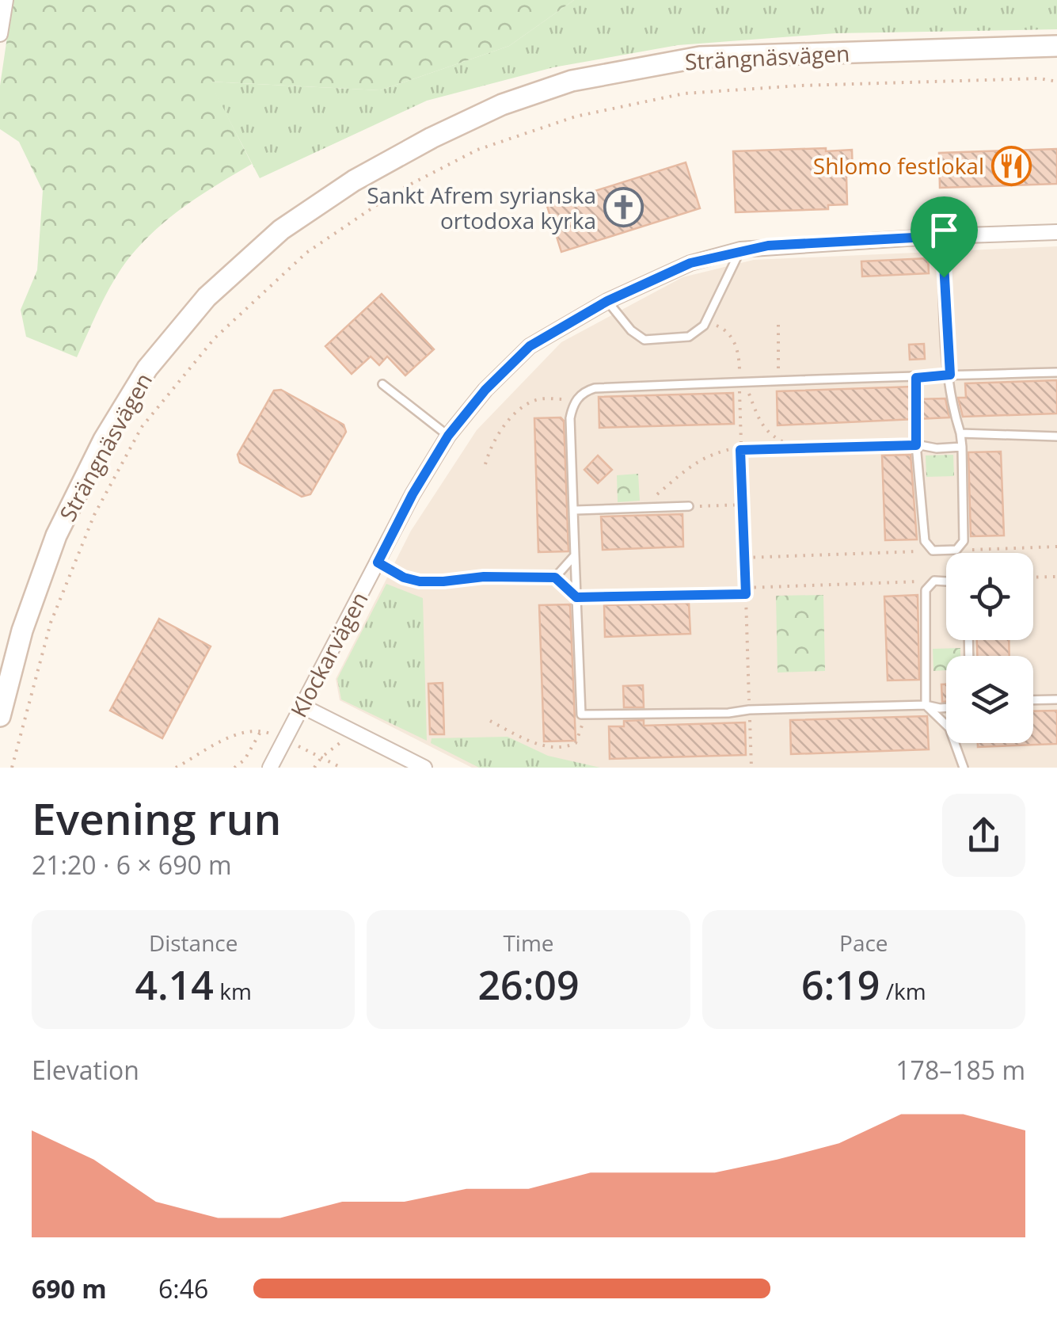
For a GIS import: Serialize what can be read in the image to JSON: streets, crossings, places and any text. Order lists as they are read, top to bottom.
{
  "streets": {
    "main road": ["Strängnäsvägen"],
    "street": ["Klockarvägen"]
  },
  "places": {
    "restaurant": ["Shlomo festlokal"],
    "church": ["Sankt Afrem syrianska ortodoxa kyrka"]
  },
  "page": {
    "heading": ["Evening run", "21:20 · 6 × 690 m"],
    "stats": [
      ["Distance", "4.14 km"],
      ["Time", "26:09"],
      ["Pace", "6:19 /km"]
    ],
    "chart": ["Elevation", "178–185 m"],
    "list": [
      {
        "name": "690 m",
        "note": "6:46"
      }
    ]
  }
}
